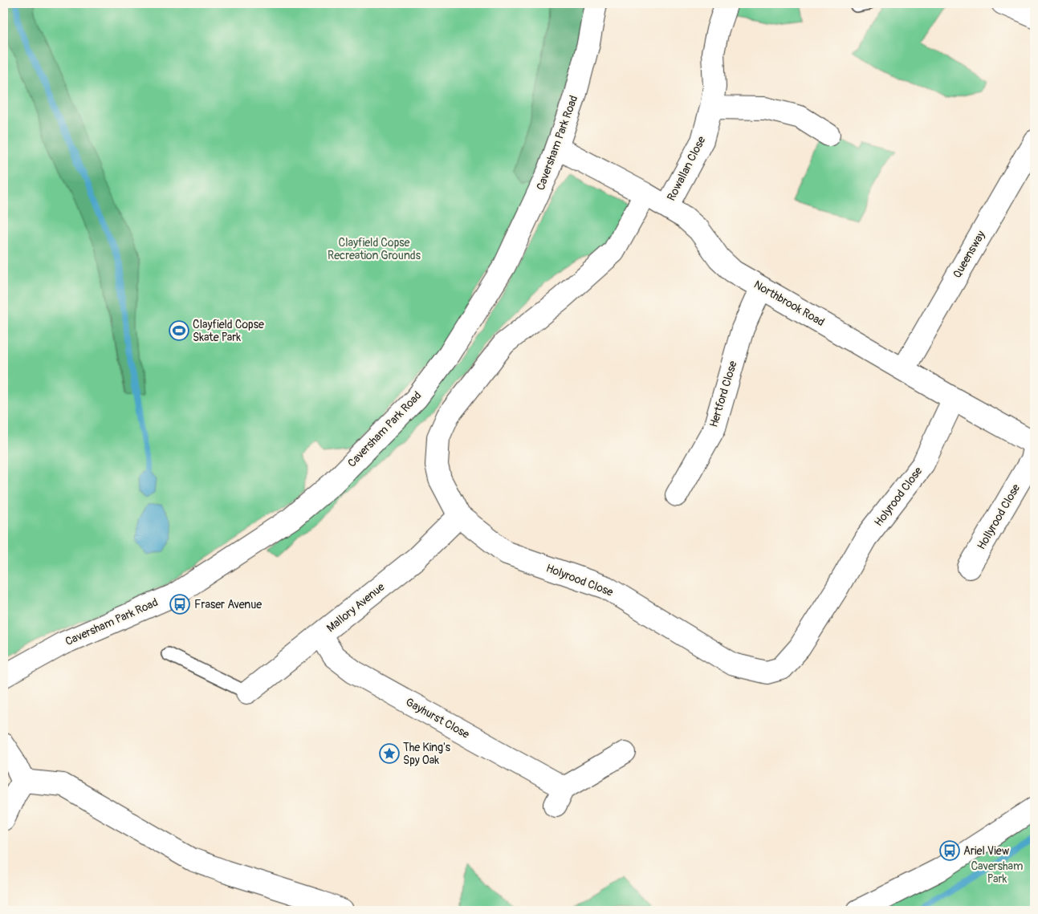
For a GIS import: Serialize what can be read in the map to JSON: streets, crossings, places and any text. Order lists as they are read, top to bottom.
{
  "streets": {
    "street": [
      "Caversham Park Road",
      "Rowallan Close",
      "Queensway",
      "Northbrook Road",
      "Hertford Close",
      "Holyrood Close",
      "Hollyrood Close",
      "Mallory Avenue",
      "Gayhurst Close"
    ]
  },
  "crossings": [
    ["Caversham Park Road", "Northbrook Road"],
    ["Rowallan Close", "Northbrook Road"],
    ["Queensway", "Northbrook Road"],
    ["Northbrook Road", "Hertford Close"],
    ["Northbrook Road", "Holyrood Close"],
    ["Northbrook Road", "Hollyrood Close"],
    ["Holyrood Close", "Mallory Avenue"],
    ["Mallory Avenue", "Gayhurst Close"]
  ],
  "parks": ["Clayfield Copse Recreation Grounds", "Caversham Park"],
  "places": {
    "sports": ["Clayfield Copse Skate Park"],
    "bus stop": ["Fraser Avenue", "Ariel View"],
    "place": ["The King's Spy Oak"]
  }
}
